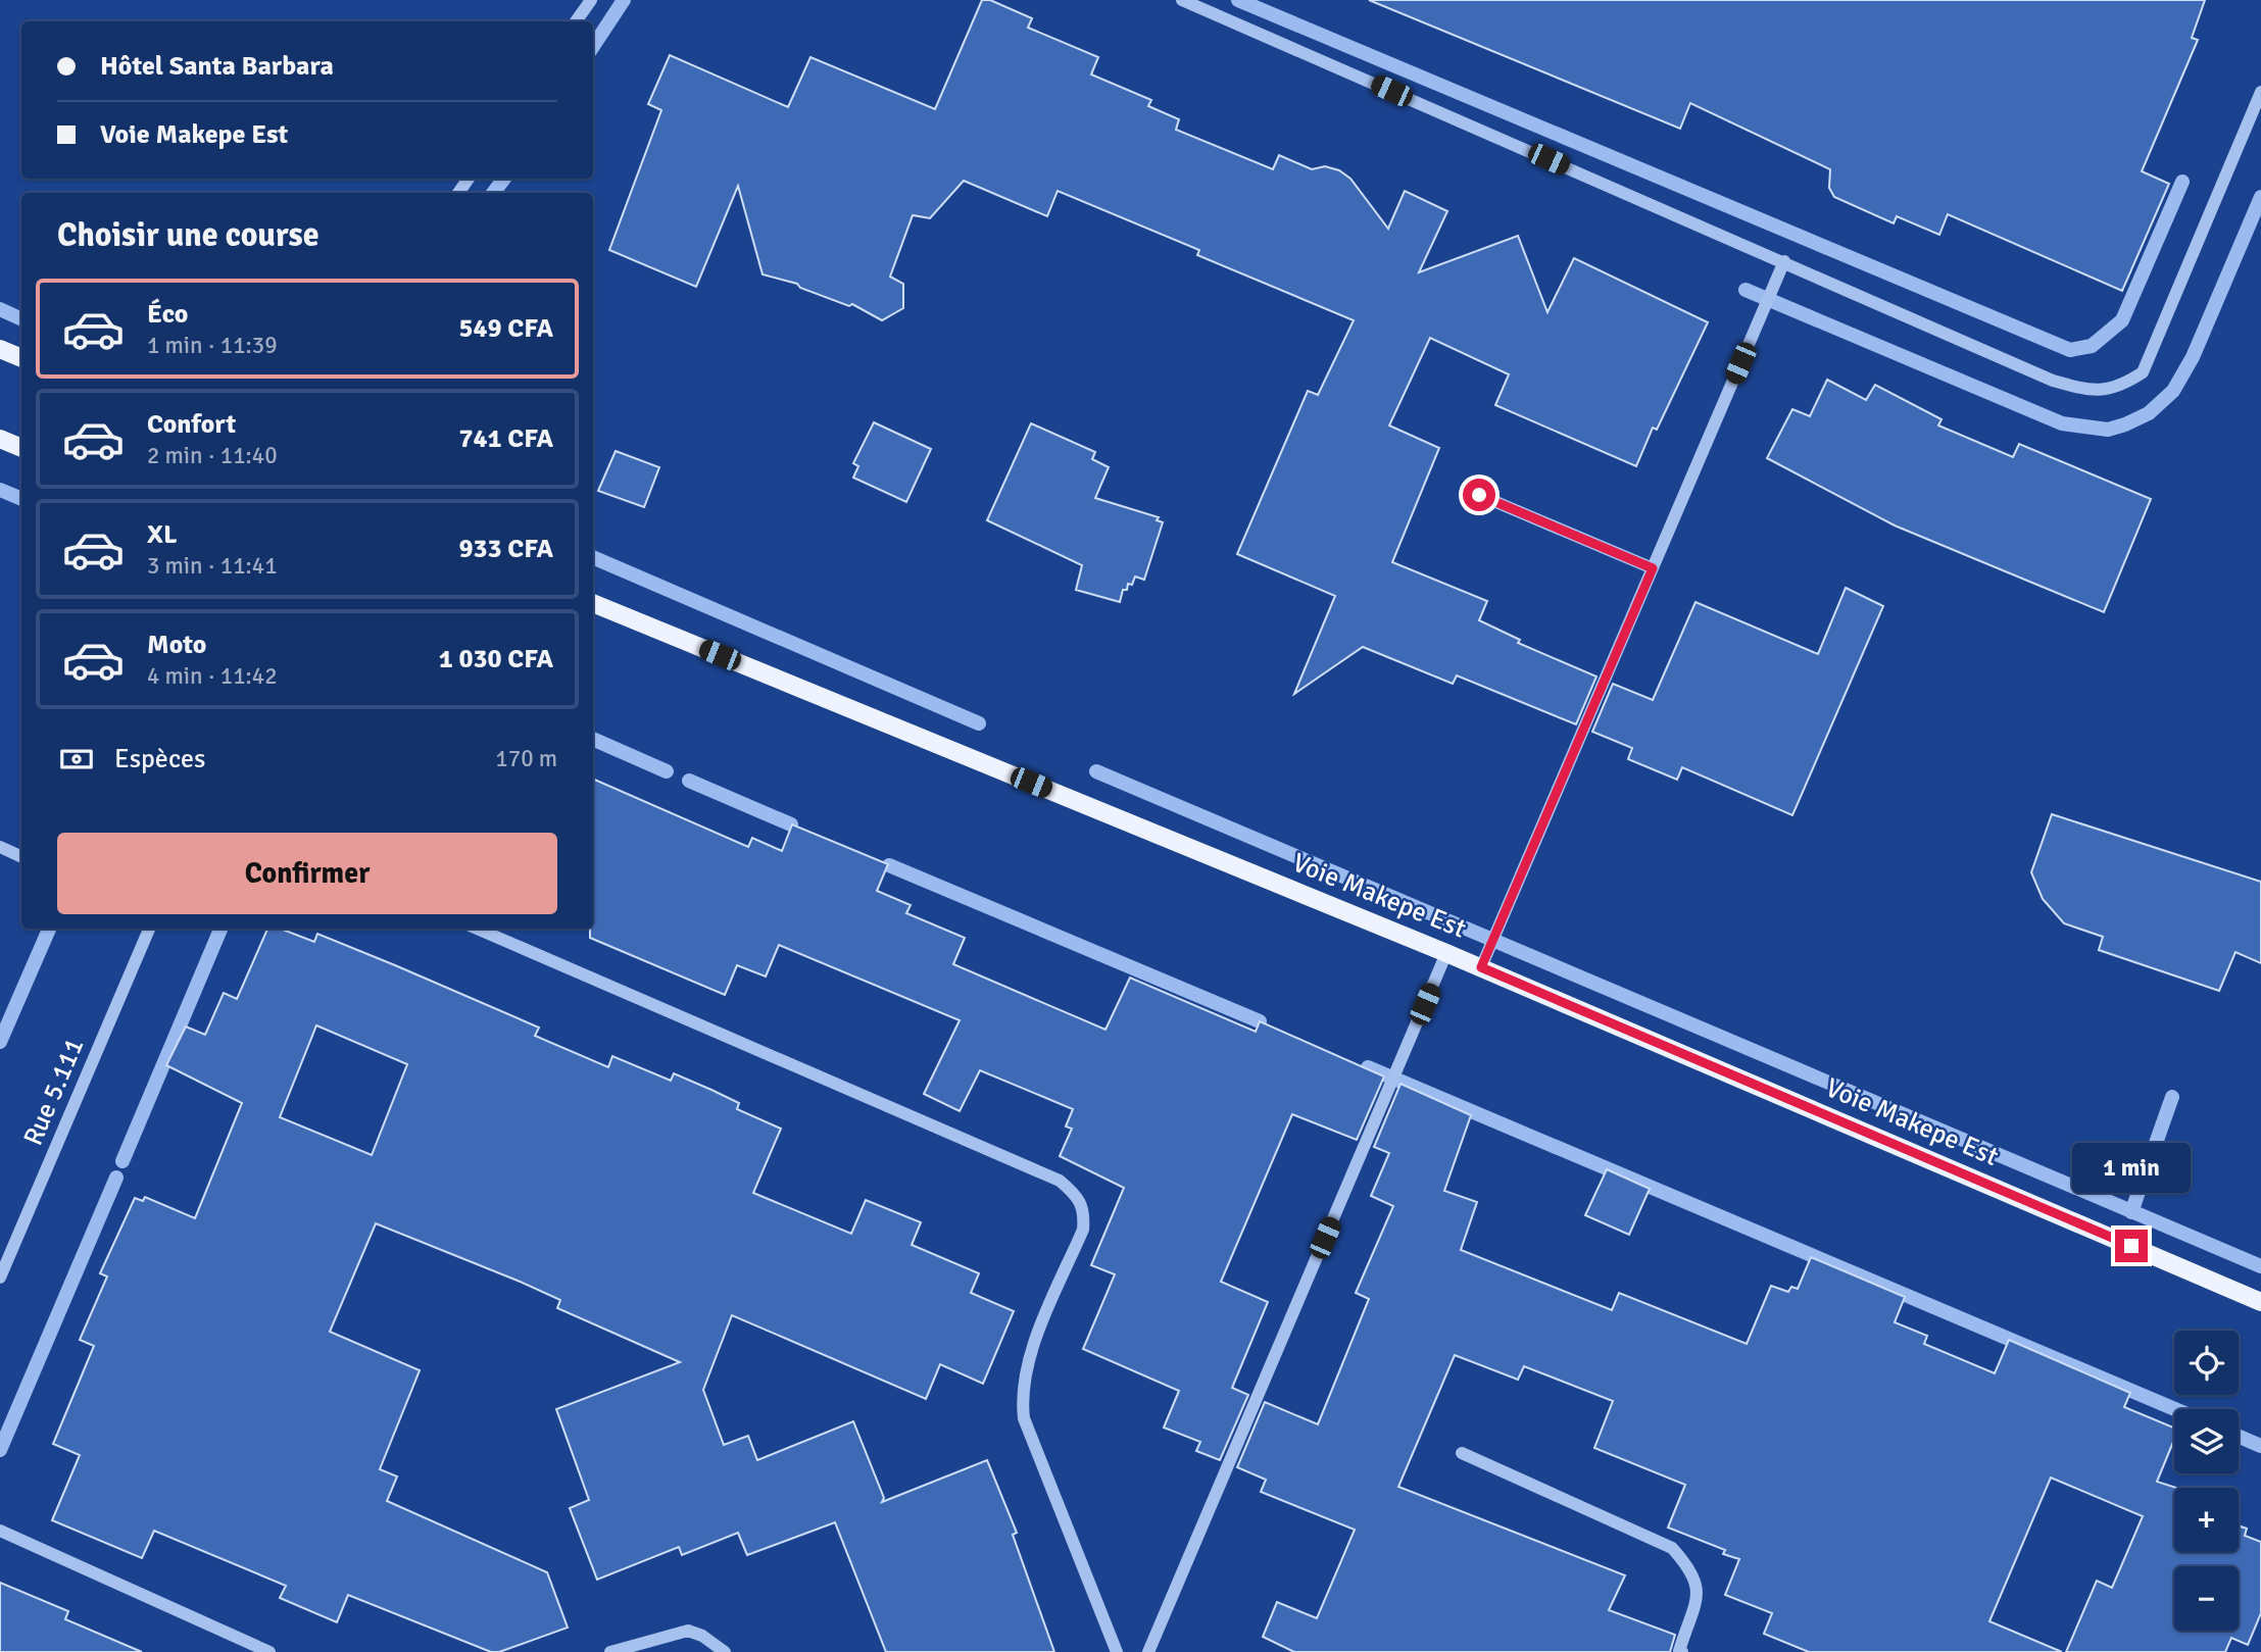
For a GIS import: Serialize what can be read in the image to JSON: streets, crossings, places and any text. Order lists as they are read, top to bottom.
{
  "streets": {
    "main road": ["Voie Makepe Est"],
    "street": ["Rue 5.111"]
  },
  "page": {
    "banner": ["Hôtel Santa Barbara", "Voie Makepe Est"],
    "heading": "Choisir une course",
    "list": [
      {
        "name": "Éco",
        "note": "1 min · 11:39",
        "value": "549 CFA"
      },
      {
        "name": "Confort",
        "note": "2 min · 11:40",
        "value": "741 CFA"
      },
      {
        "name": "XL",
        "note": "3 min · 11:41",
        "value": "933 CFA"
      },
      {
        "name": "Moto",
        "note": "4 min · 11:42",
        "value": "1 030 CFA"
      }
    ],
    "pay": ["Espèces", "170 m"],
    "buttons": "Confirmer",
    "bubble": "1 min",
    "map_buttons": ["+", "−"]
  }
}
